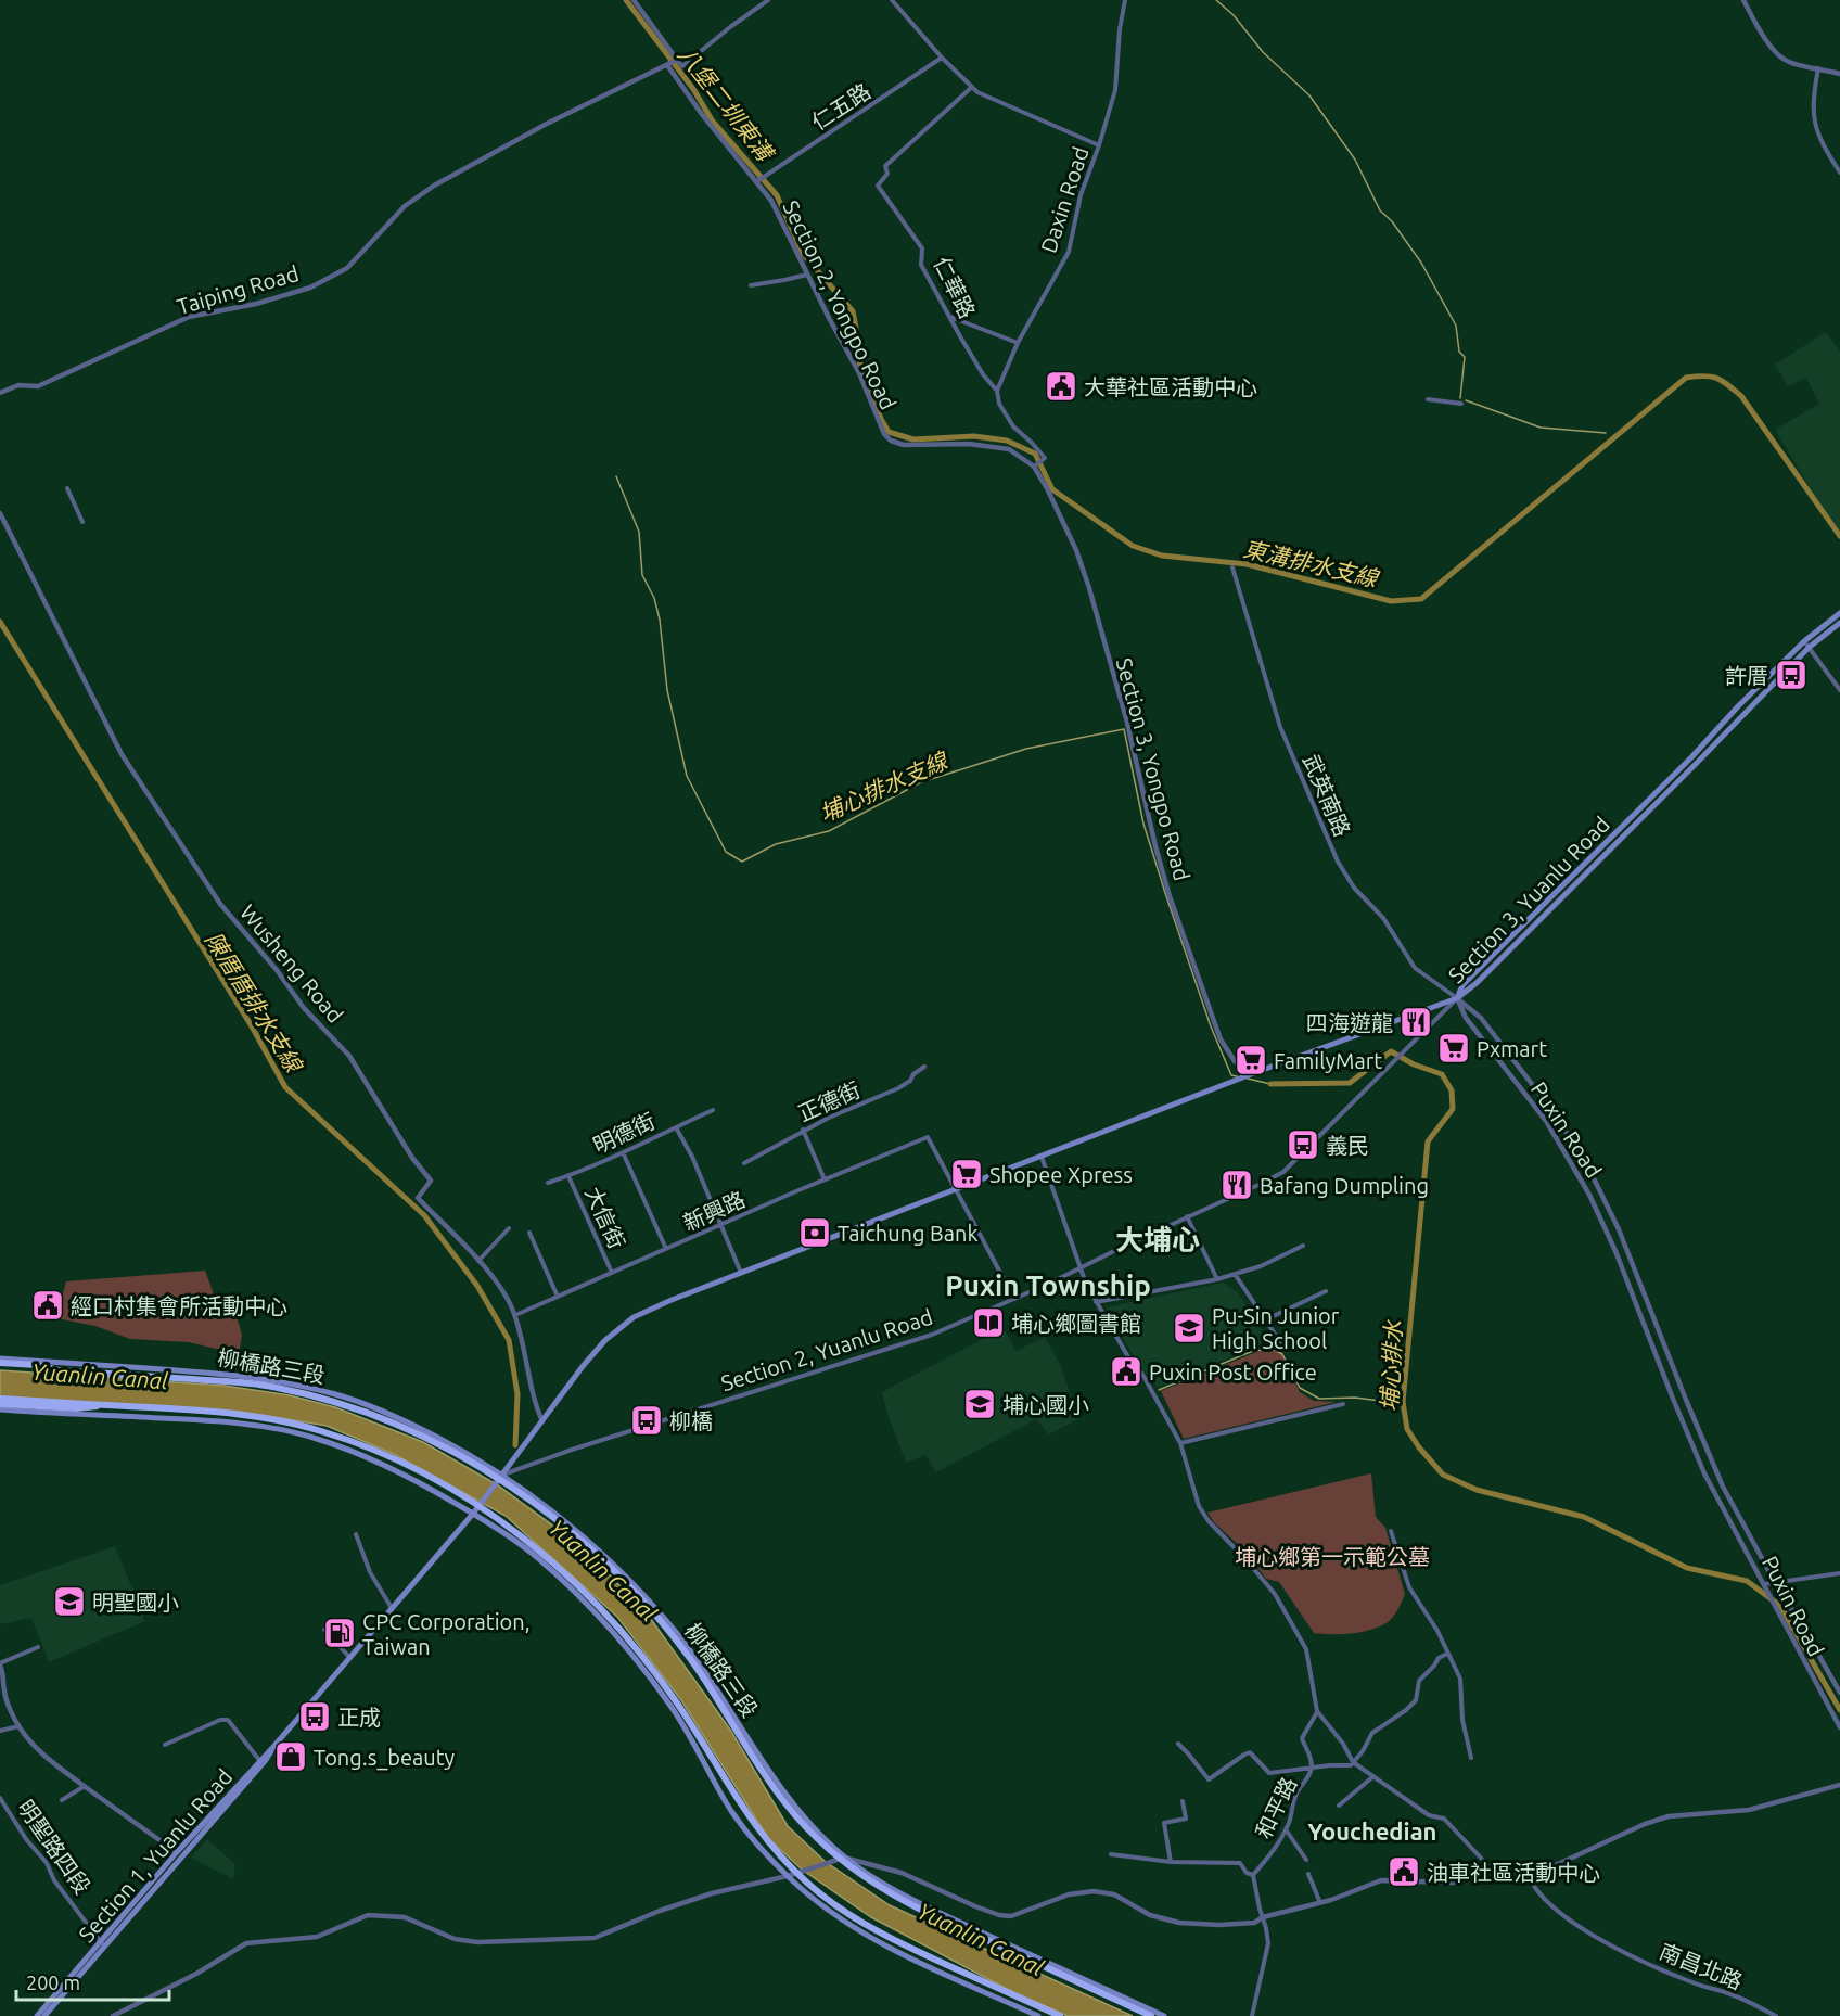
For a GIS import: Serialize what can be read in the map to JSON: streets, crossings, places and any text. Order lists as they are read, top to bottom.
{
  "streets": {
    "main road": ["Section 3, Yuanlu Road", "柳橋路三段", "Section 1, Yuanlu Road"],
    "street": [
      "仁五路",
      "Daxin Road",
      "仁華路",
      "Taiping Road",
      "Section 2, Yongpo Road",
      "Section 3, Yongpo Road",
      "武英南路",
      "Wusheng Road",
      "正德街",
      "Puxin Road",
      "明德街",
      "新興路",
      "大信街",
      "Section 2, Yuanlu Road",
      "和平路",
      "明聖路四段",
      "南昌北路"
    ]
  },
  "crossings": [
    ["仁五路", "Section 2, Yongpo Road"],
    ["Daxin Road", "仁華路"],
    ["Taiping Road", "Section 2, Yongpo Road"],
    ["Section 2, Yongpo Road", "Section 3, Yongpo Road"],
    ["Section 3, Yongpo Road", "Section 1, Yuanlu Road"],
    ["武英南路", "Section 3, Yuanlu Road"],
    ["武英南路", "Puxin Road"],
    ["武英南路", "Section 2, Yuanlu Road"],
    ["武英南路", "Section 1, Yuanlu Road"],
    ["Section 3, Yuanlu Road", "Puxin Road"],
    ["Section 3, Yuanlu Road", "Section 2, Yuanlu Road"],
    ["Section 3, Yuanlu Road", "Section 1, Yuanlu Road"],
    ["Wusheng Road", "新興路"],
    ["Wusheng Road", "Section 1, Yuanlu Road"],
    ["Puxin Road", "Section 2, Yuanlu Road"],
    ["Puxin Road", "Section 1, Yuanlu Road"],
    ["明德街", "大信街"],
    ["新興路", "大信街"],
    ["新興路", "Section 1, Yuanlu Road"],
    ["Section 2, Yuanlu Road", "柳橋路三段"],
    ["Section 2, Yuanlu Road", "Section 1, Yuanlu Road"],
    ["柳橋路三段", "Section 1, Yuanlu Road"],
    ["明聖路四段", "Section 1, Yuanlu Road"]
  ],
  "districts": ["大埔心", "Puxin Township", "Youchedian"],
  "water": [
    "八堡二圳東溝",
    "東溝排水支線",
    "埔心排水支線",
    "陳厝厝排水支線",
    "埔心排水",
    "Yuanlin Canal"
  ],
  "parks": ["埔心鄉第一示範公墓"],
  "places": {
    "public building": [
      "大華社區活動中心",
      "經口村集會所活動中心",
      "Puxin Post Office",
      "油車社區活動中心"
    ],
    "bus stop": [
      "許厝",
      "義民",
      "柳橋",
      "正成"
    ],
    "restaurant": ["四海遊龍", "Bafang Dumpling"],
    "supermarket": ["Pxmart", "FamilyMart", "Shopee Xpress"],
    "bank": ["Taichung Bank"],
    "library": ["埔心鄉圖書館"],
    "school or university": ["Pu-Sin Junior High School", "埔心國小", "明聖國小"],
    "fuel station": ["CPC Corporation, Taiwan"],
    "shop": ["Tong.s_beauty"]
  },
  "scale_bar": "200 m"
}
